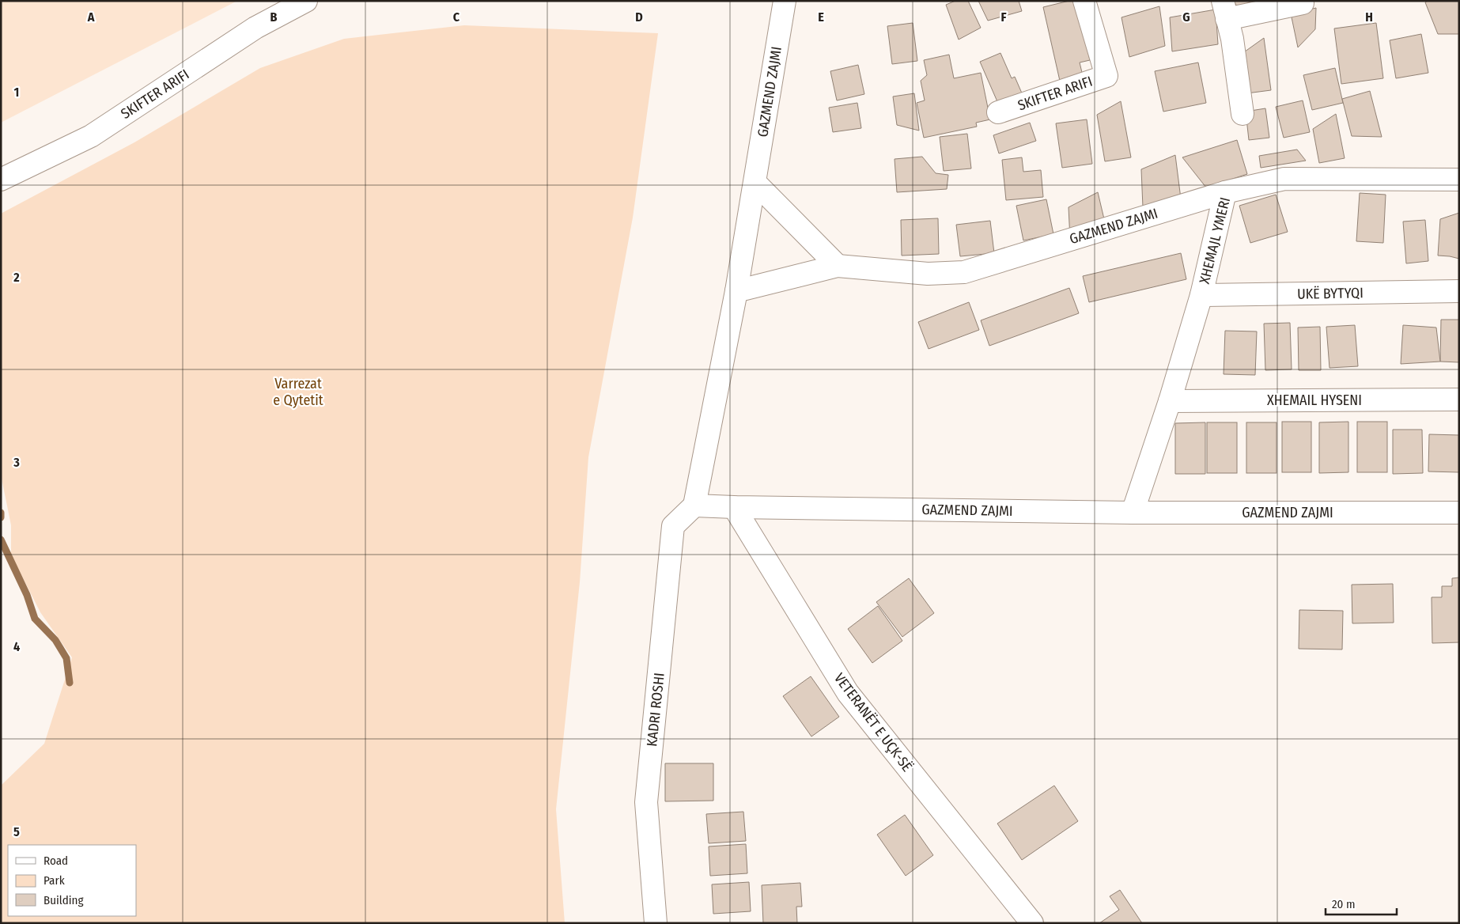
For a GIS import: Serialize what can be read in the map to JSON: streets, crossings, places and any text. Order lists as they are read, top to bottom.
{
  "streets": {
    "street": [
      "GAZMEND ZAJMI",
      "SKIFTER ARIFI",
      "XHEMAJL YMERI",
      "UKË BYTYQI",
      "XHEMAIL HYSENI",
      "KADRI ROSHI",
      "VETERANËT E UÇK-SË"
    ]
  },
  "crossings": [
    ["GAZMEND ZAJMI", "XHEMAJL YMERI"],
    ["GAZMEND ZAJMI", "KADRI ROSHI"],
    ["GAZMEND ZAJMI", "VETERANËT E UÇK-SË"],
    ["XHEMAJL YMERI", "UKË BYTYQI"],
    ["XHEMAJL YMERI", "XHEMAIL HYSENI"]
  ],
  "parks": ["Varrezat e Qytetit"],
  "legend": ["Road", "Park", "Building"],
  "scale_bar": "20 m",
  "grid": {
    "columns": [
      "A",
      "B",
      "C",
      "D",
      "E",
      "F",
      "G",
      "H"
    ],
    "rows": [
      "1",
      "2",
      "3",
      "4",
      "5"
    ]
  }
}
